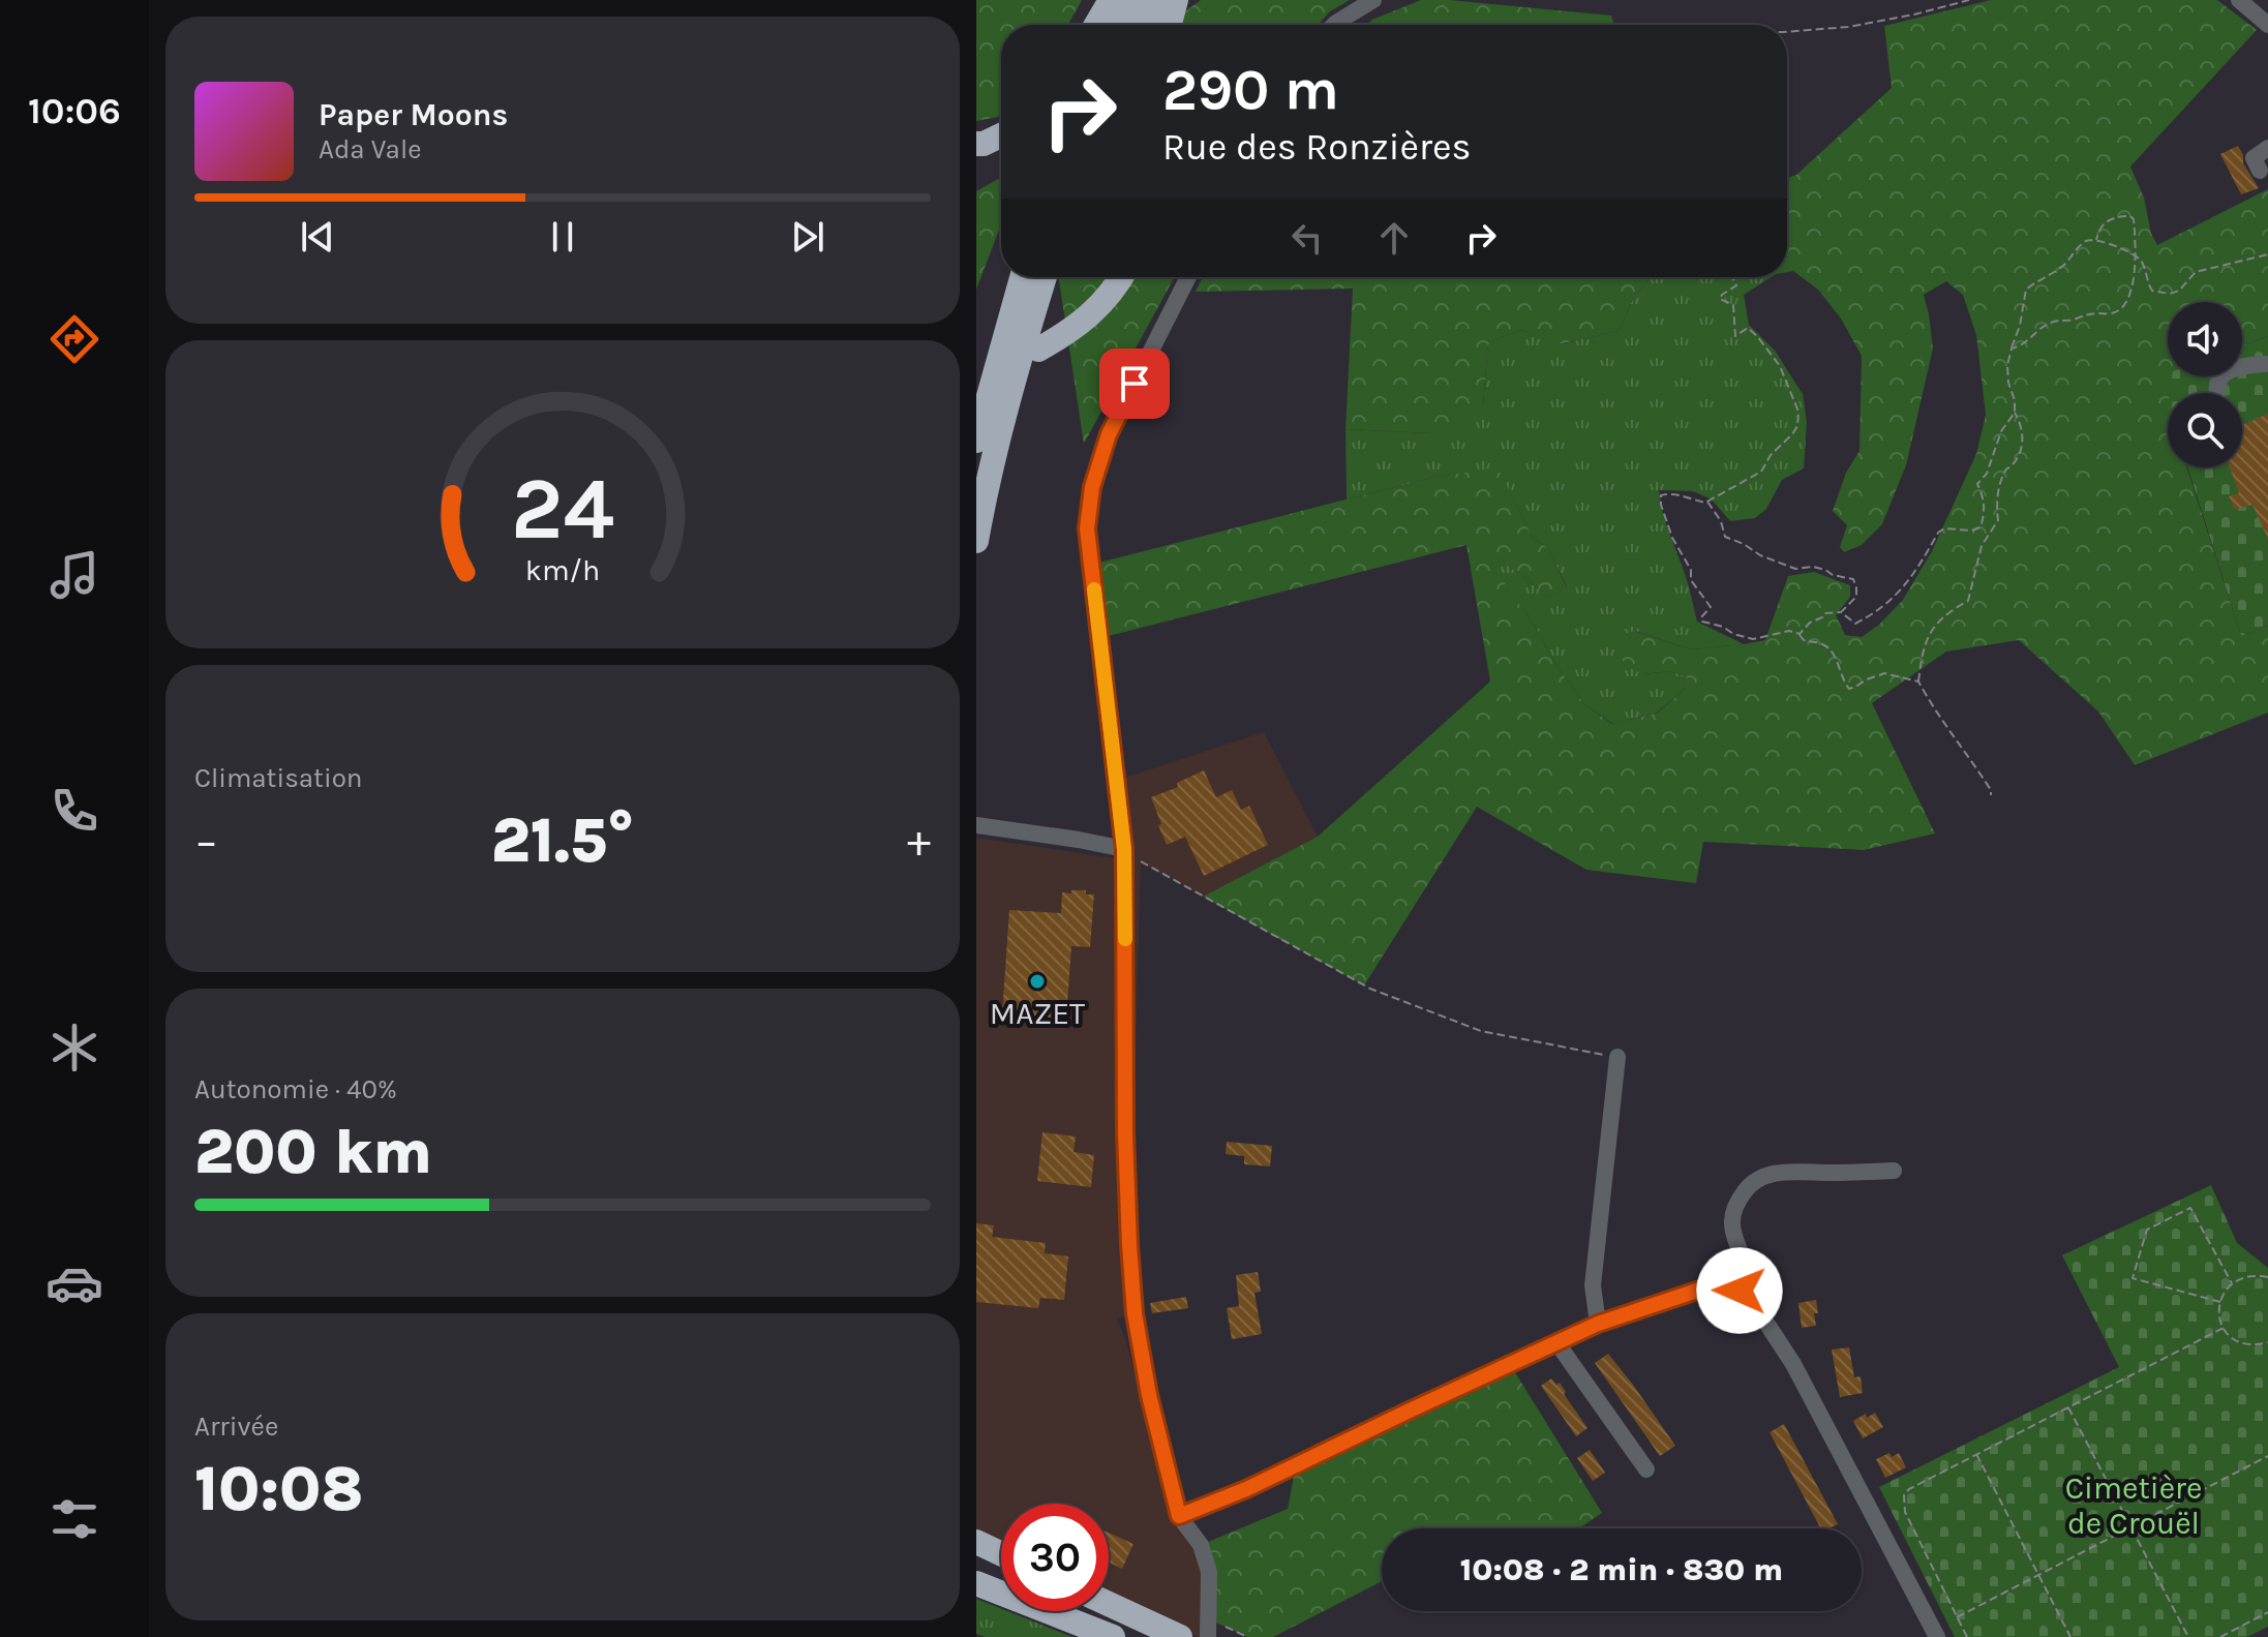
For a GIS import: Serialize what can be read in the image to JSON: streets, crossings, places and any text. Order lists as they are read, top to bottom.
{
  "parks": ["Cimetière de Crouël"],
  "places": ["MAZET"],
  "page": {
    "tabs": "10:06",
    "turn": ["290 m", "Rue des Ronzières"],
    "song": ["Paper Moons", "Ada Vale"],
    "tile": [
      "Climatisation",
      ["Autonomie · 40%", "200 km"],
      ["Arrivée", "10:08"]
    ],
    "heat": ["−", "21.5°", "+"],
    "limit": "30",
    "trip": "10:08 · 2 min · 830 m",
    "gauge": ["24", "km/h"]
  }
}
